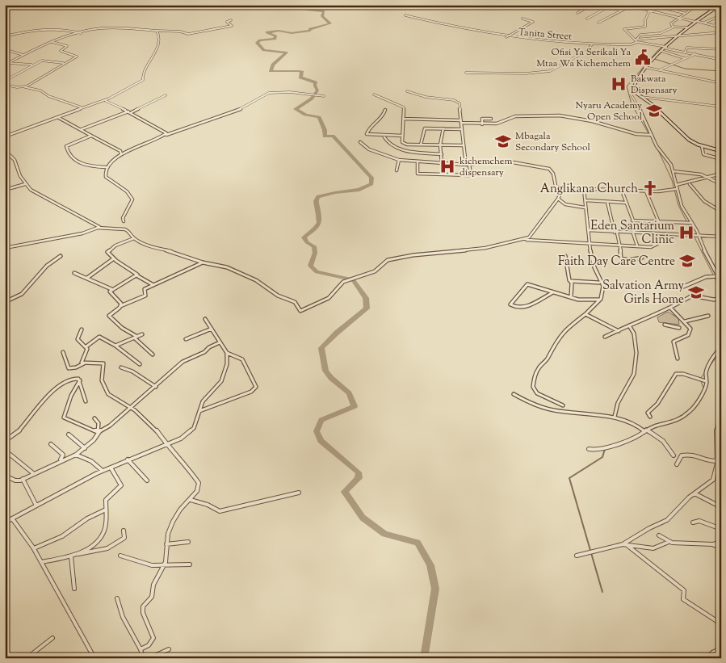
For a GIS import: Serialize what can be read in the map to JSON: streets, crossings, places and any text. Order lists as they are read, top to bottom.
{
  "streets": {
    "street": ["Tanita Street"]
  },
  "places": {
    "public building": ["Ofisi Ya Serikali Ya Mtaa Wa Kichemchem"],
    "hospital": ["Bakwata Dispensary", "kichemchem dispensary", "Eden Santarium Clinic"],
    "school or university": [
      "Nyaru Academy Open School",
      "Mbagala Secondary School",
      "Faith Day Care Centre",
      "Salvation Army Girls Home"
    ],
    "church": ["Anglikana Church"]
  }
}
